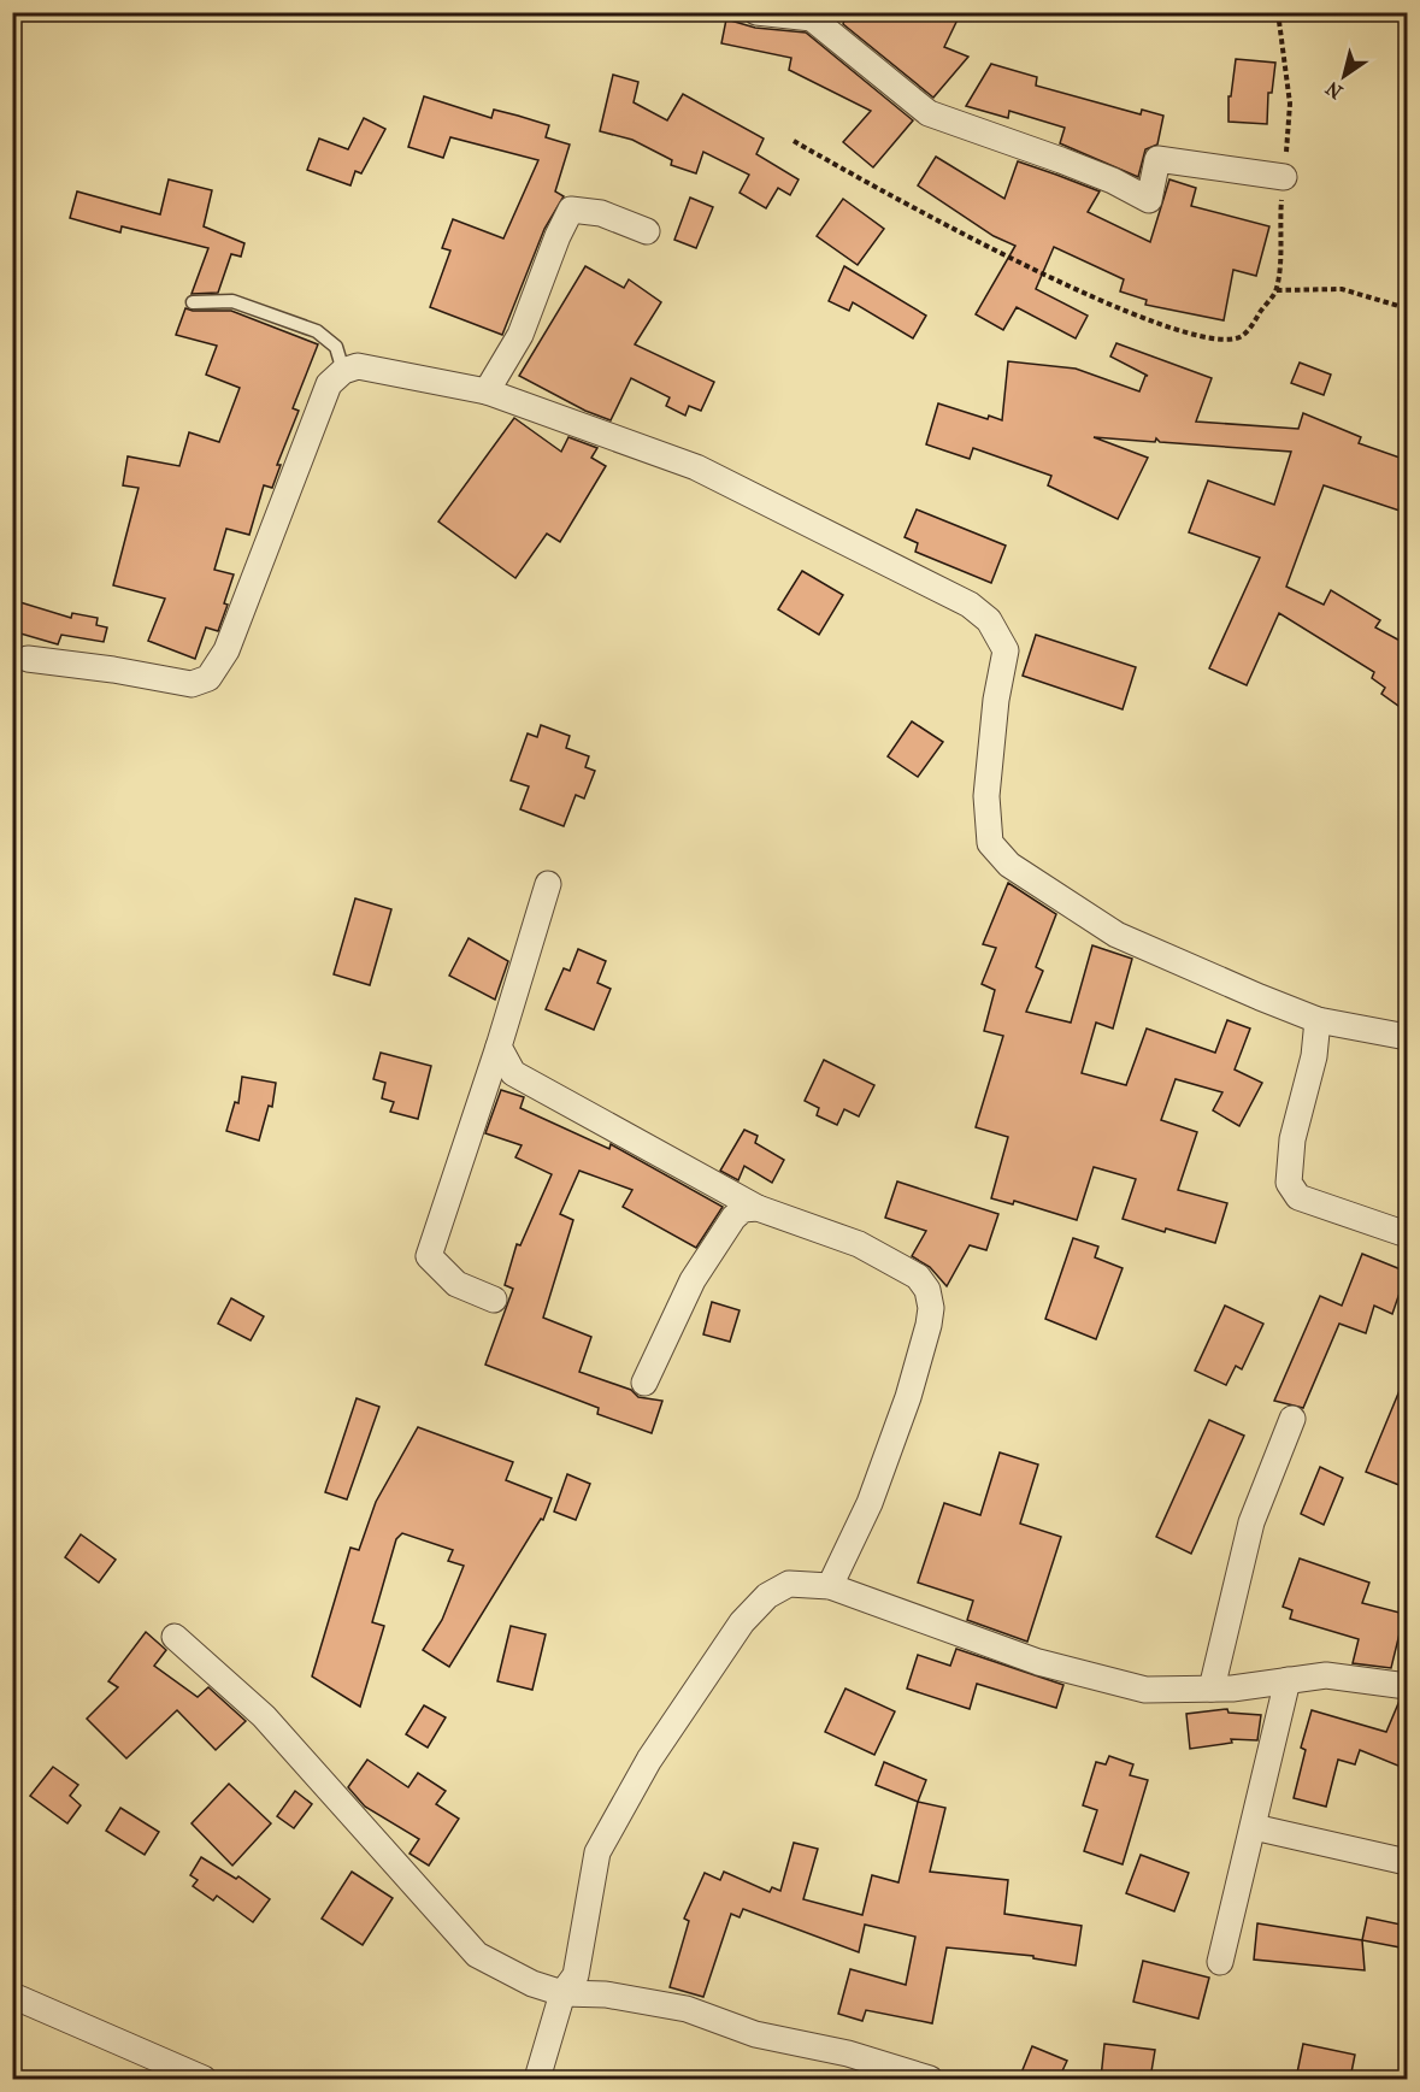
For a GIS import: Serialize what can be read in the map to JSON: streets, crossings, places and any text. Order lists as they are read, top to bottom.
{
  "north": "bottom left"
}
